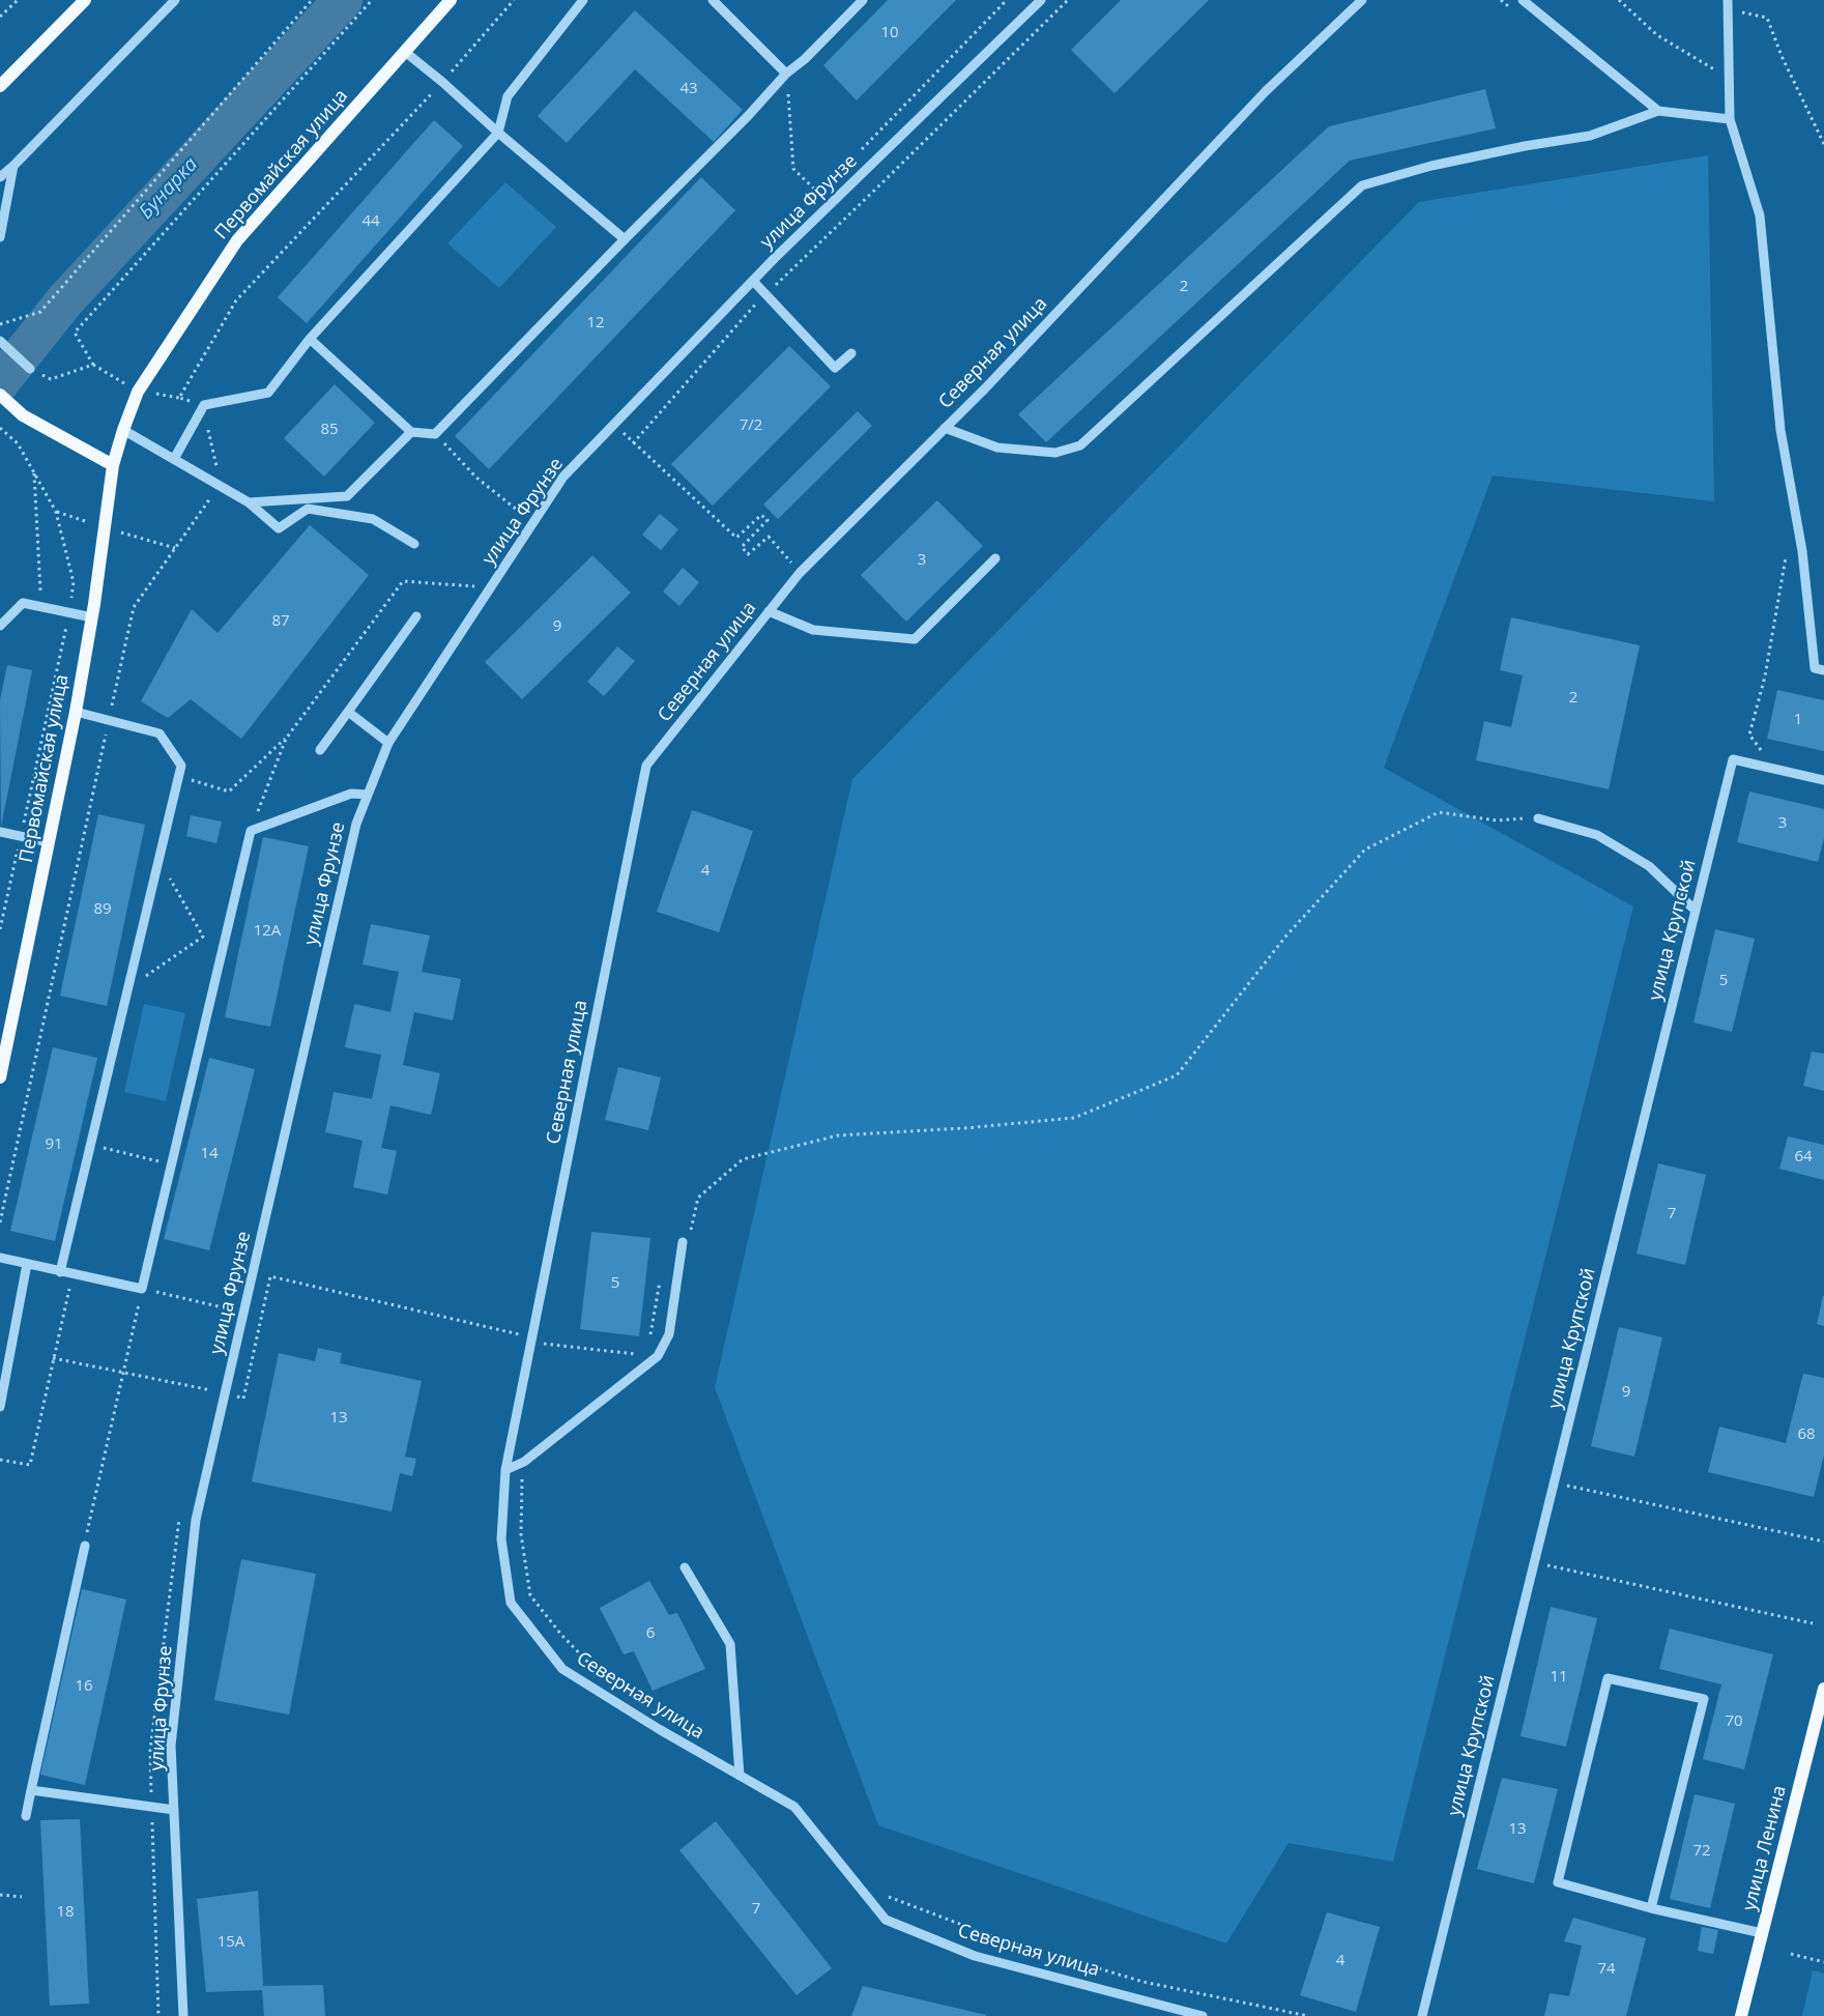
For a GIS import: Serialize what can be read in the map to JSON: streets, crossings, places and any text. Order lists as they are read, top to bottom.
{
  "streets": {
    "main road": ["Первомайская улица", "улица Ленина"],
    "street": ["улица Фрунзе", "Северная улица", "улица Крупской"]
  },
  "water": ["Бунарка"],
  "house_numbers": [
    "10",
    "43",
    "44",
    "2",
    "12",
    "7/2",
    "85",
    "3",
    "87",
    "9",
    "2",
    "1",
    "3",
    "4",
    "89",
    "12А",
    "5",
    "91",
    "14",
    "64",
    "7",
    "5",
    "9",
    "13",
    "68",
    "6",
    "11",
    "16",
    "70",
    "13",
    "72",
    "7",
    "18",
    "15А",
    "4",
    "74"
  ]
}
